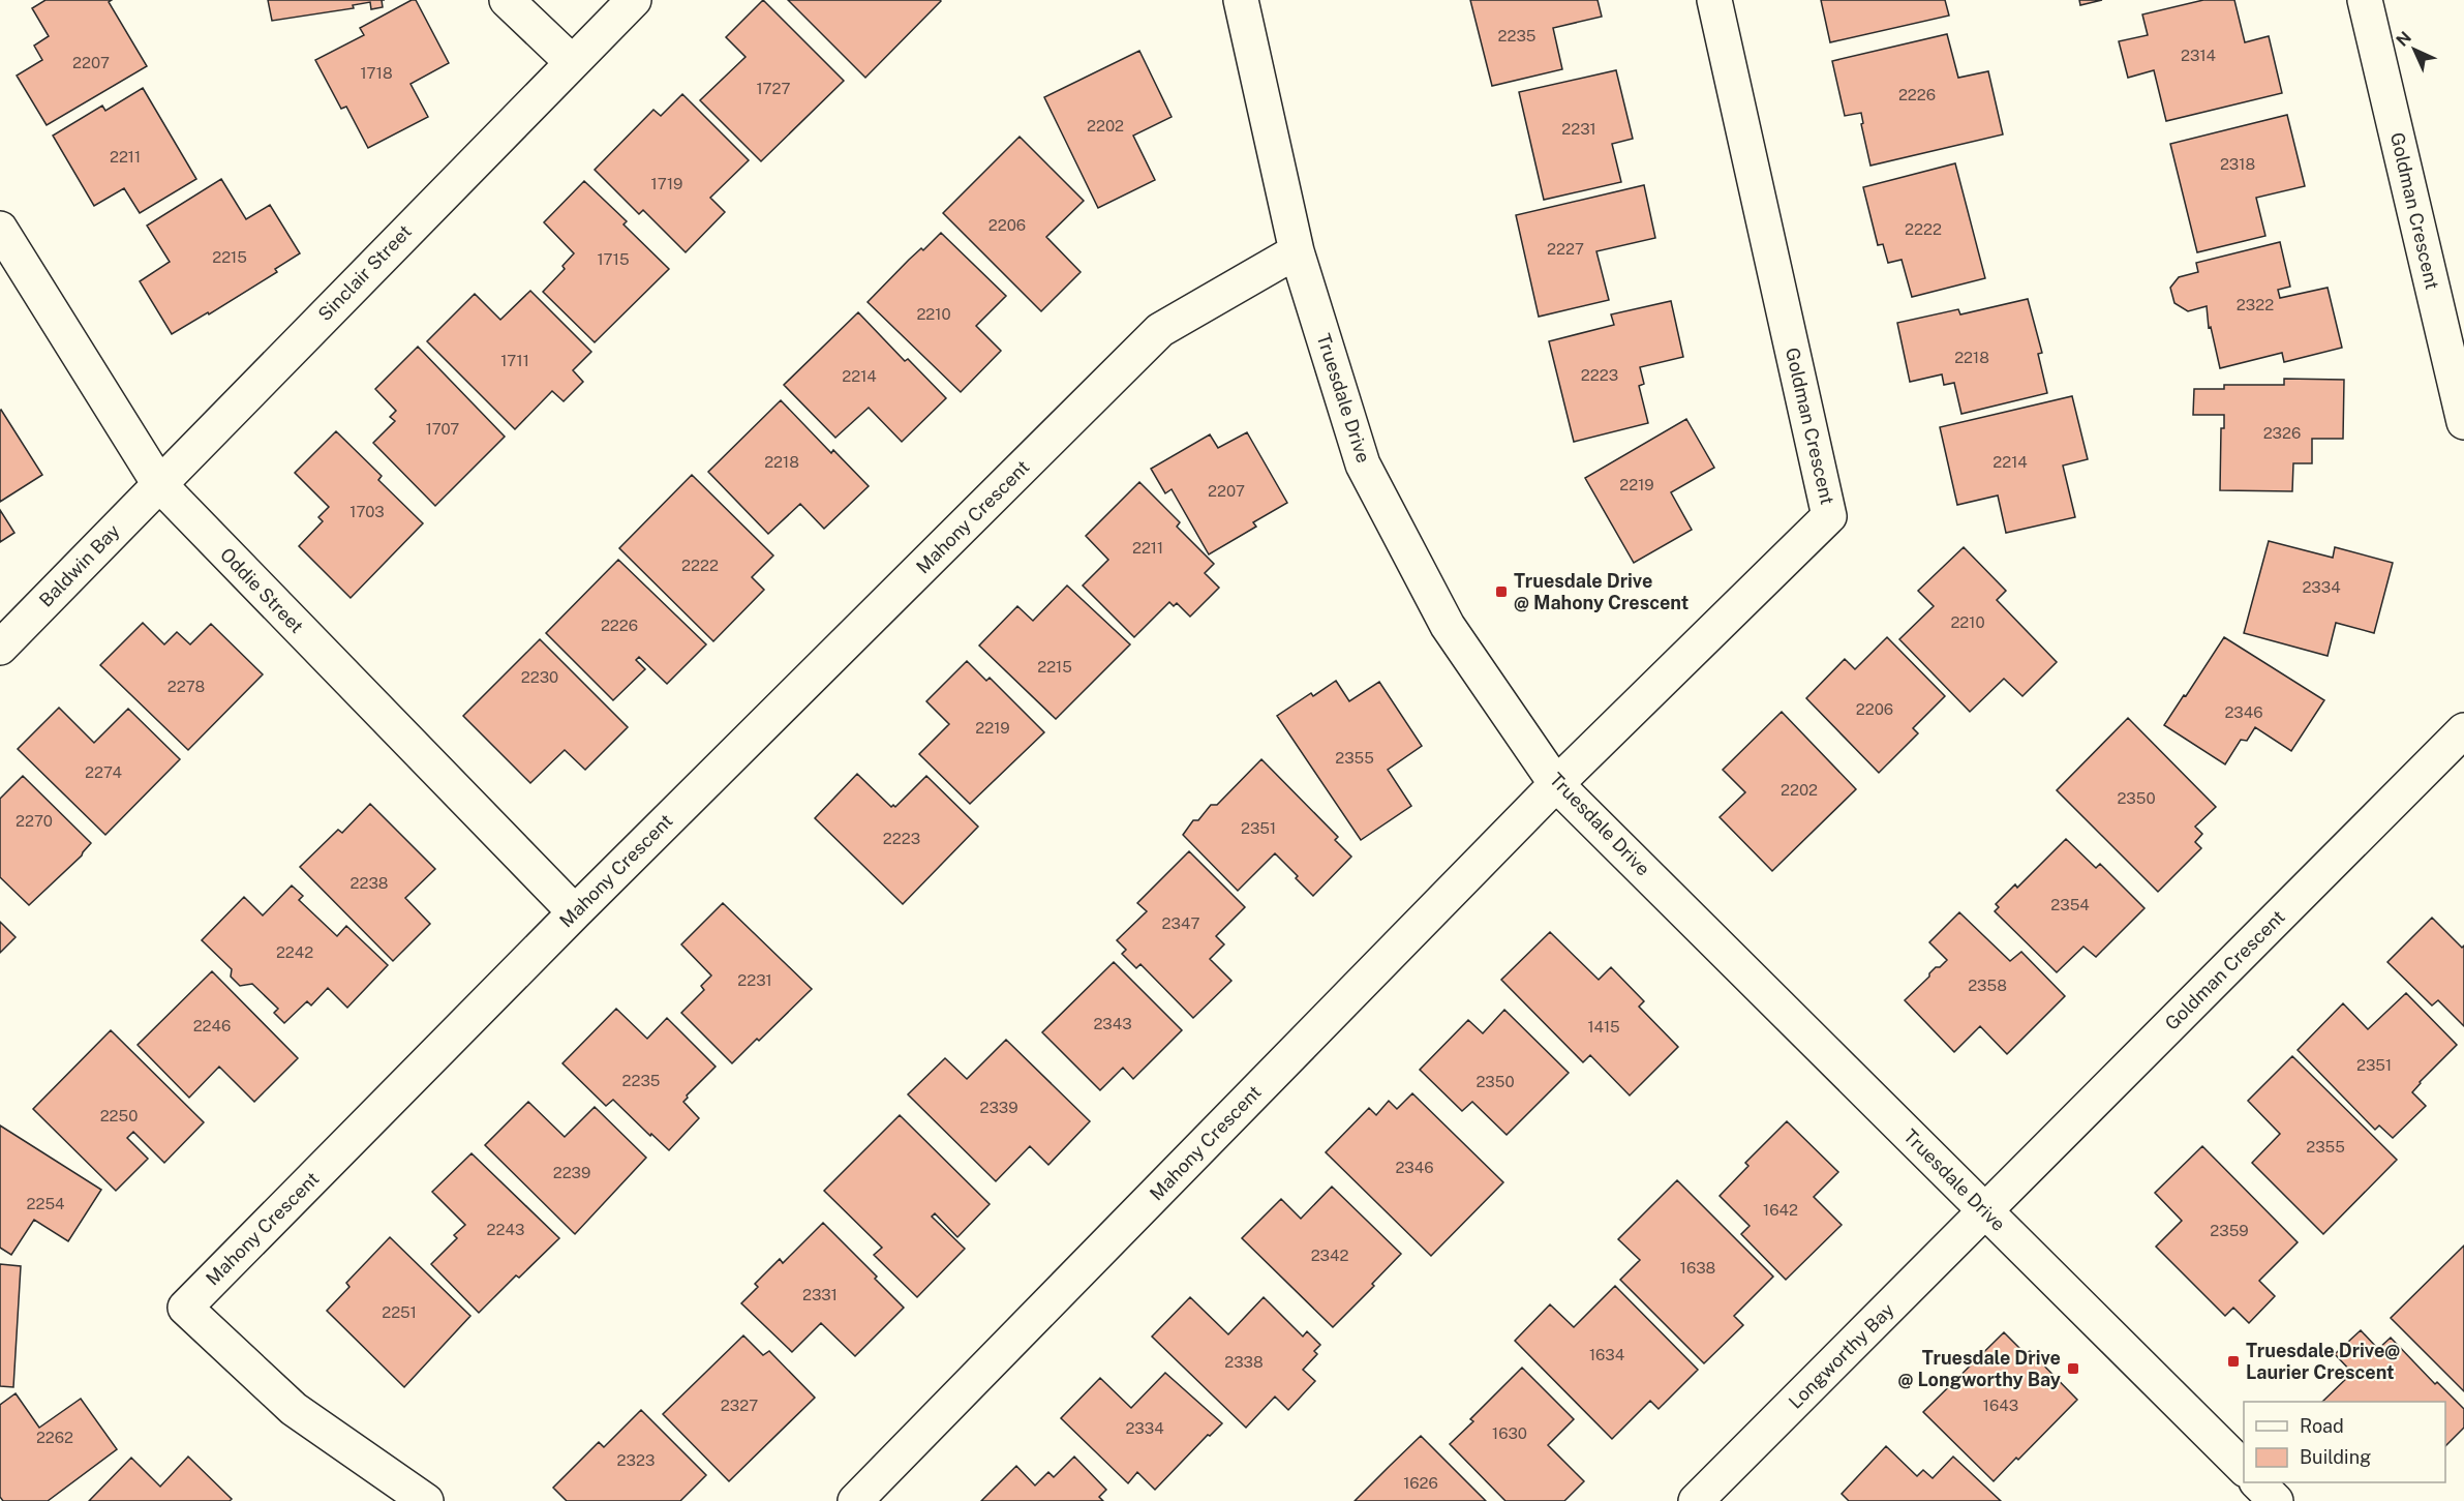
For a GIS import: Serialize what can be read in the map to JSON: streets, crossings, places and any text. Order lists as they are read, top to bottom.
{
  "streets": {
    "street": [
      "Goldman Crescent",
      "Sinclair Street",
      "Truesdale Drive",
      "Mahony Crescent",
      "Baldwin Bay",
      "Oddie Street",
      "Longworthy Bay"
    ]
  },
  "crossings": [
    ["Goldman Crescent", "Truesdale Drive"],
    ["Goldman Crescent", "Mahony Crescent"],
    ["Goldman Crescent", "Longworthy Bay"],
    ["Sinclair Street", "Baldwin Bay"],
    ["Sinclair Street", "Oddie Street"],
    ["Truesdale Drive", "Mahony Crescent"],
    ["Truesdale Drive", "Longworthy Bay"],
    ["Mahony Crescent", "Oddie Street"],
    ["Baldwin Bay", "Oddie Street"]
  ],
  "places": {
    "transit": ["Truesdale Drive @ Mahony Crescent", "Truesdale Drive@ Laurier Crescent", "Truesdale Drive @ Longworthy Bay"]
  },
  "house_numbers": [
    "2235",
    "2314",
    "2207",
    "1718",
    "1727",
    "2226",
    "2202",
    "2231",
    "2211",
    "2318",
    "1719",
    "2206",
    "2222",
    "2227",
    "2215",
    "1715",
    "2322",
    "2210",
    "2218",
    "1711",
    "2223",
    "2214",
    "1707",
    "2326",
    "2218",
    "2214",
    "2219",
    "2207",
    "1703",
    "2211",
    "2222",
    "2334",
    "2210",
    "2226",
    "2215",
    "2230",
    "2278",
    "2206",
    "2346",
    "2219",
    "2355",
    "2274",
    "2202",
    "2350",
    "2270",
    "2351",
    "2223",
    "2238",
    "2354",
    "2347",
    "2242",
    "2231",
    "2358",
    "2343",
    "2246",
    "1415",
    "2351",
    "2235",
    "2350",
    "2339",
    "2250",
    "2355",
    "2346",
    "2239",
    "2254",
    "1642",
    "2243",
    "2359",
    "2342",
    "1638",
    "2331",
    "2251",
    "1634",
    "2338",
    "2327",
    "1643",
    "2334",
    "1630",
    "2262",
    "2323",
    "1626"
  ],
  "legend": ["Road", "Building"],
  "north": "top left"
}
